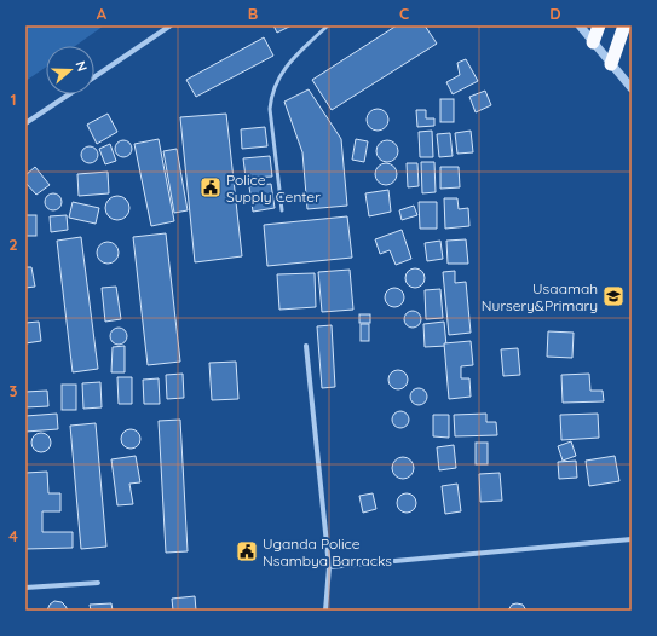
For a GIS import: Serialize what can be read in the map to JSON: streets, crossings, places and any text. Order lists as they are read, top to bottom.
{
  "places": {
    "public building": ["Police Supply Center", "Uganda Police Nsambya Barracks"],
    "school or university": ["Usaamah Nursery&Primary"]
  },
  "north": "right",
  "grid": {
    "columns": [
      "A",
      "B",
      "C",
      "D"
    ],
    "rows": [
      "1",
      "2",
      "3",
      "4"
    ]
  }
}
